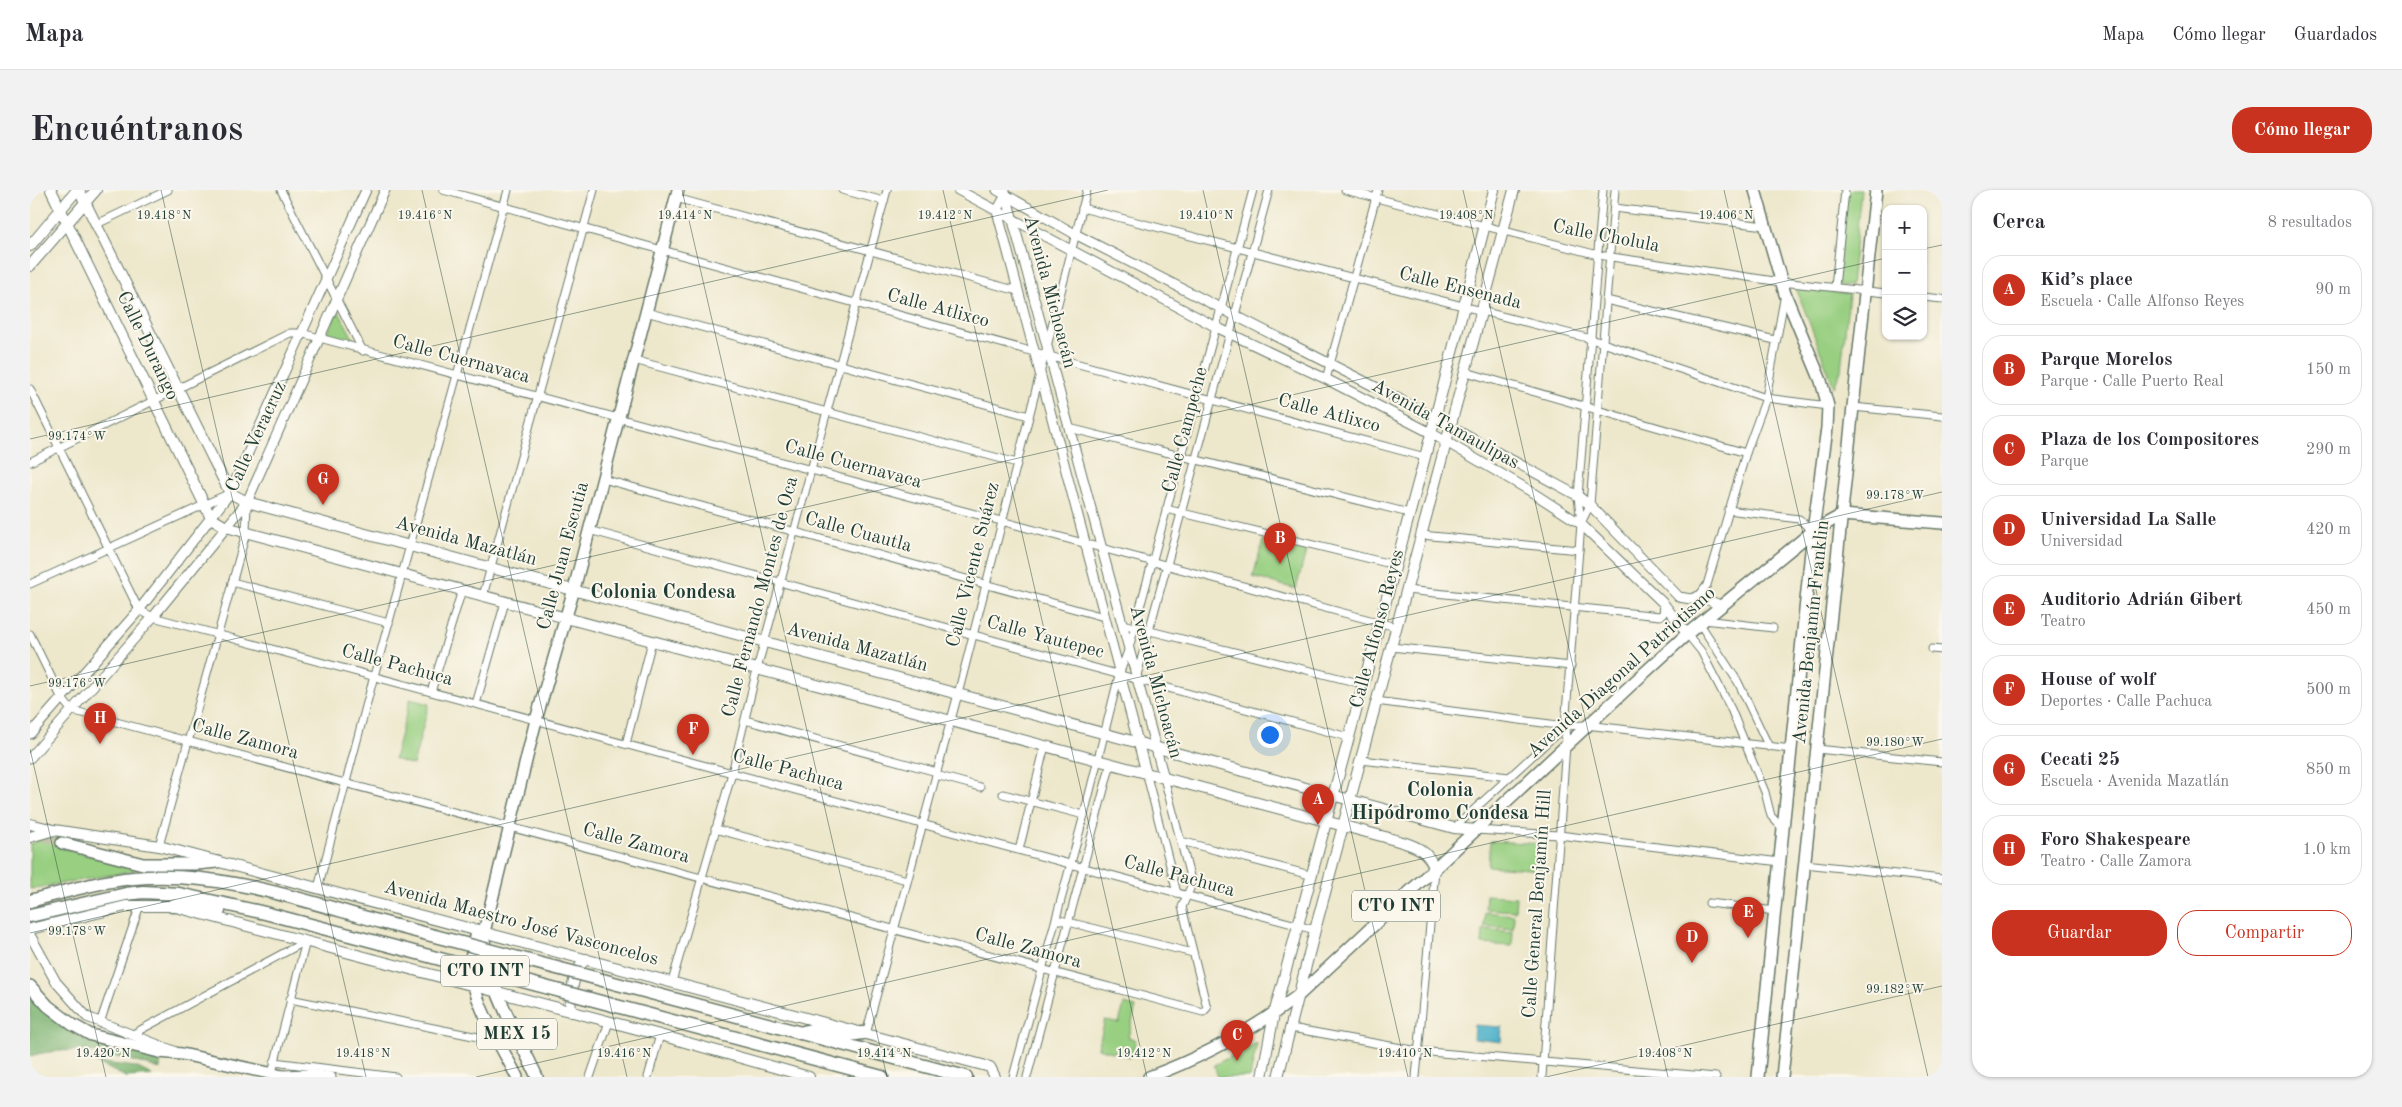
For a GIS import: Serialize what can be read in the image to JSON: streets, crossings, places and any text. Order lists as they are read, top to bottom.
{
  "streets": {
    "highway": ["CTO INT"],
    "main road": [
      "Calle Durango",
      "Avenida Mazatlán",
      "Calle Juan Escutia",
      "Calle Alfonso Reyes",
      "Avenida Benjamín Franklin",
      "Avenida Diagonal Patriotismo",
      "Avenida Maestro José Vasconcelos",
      "MEX 15"
    ],
    "street": [
      "Calle Cholula",
      "Calle Ensenada",
      "Avenida Michoacán",
      "Calle Atlixco",
      "Calle Cuernavaca",
      "Avenida Tamaulipas",
      "Calle Campeche",
      "Calle Veracruz",
      "Calle Cuautla",
      "Calle Vicente Suárez",
      "Calle Fernando Montes de Oca",
      "Calle Yautepec",
      "Calle Pachuca",
      "Calle Zamora",
      "Calle General Benjamín Hill"
    ]
  },
  "crossings": [
    ["Calle Cholula", "Calle Alfonso Reyes"],
    ["Calle Cholula", "Avenida Benjamín Franklin"],
    ["Calle Cholula", "Calle General Benjamín Hill"],
    ["Calle Ensenada", "Calle Campeche"],
    ["Calle Ensenada", "Calle Vicente Suárez"],
    ["Calle Ensenada", "Calle Alfonso Reyes"],
    ["Calle Ensenada", "Avenida Benjamín Franklin"],
    ["Calle Ensenada", "Calle General Benjamín Hill"],
    ["Avenida Michoacán", "Calle Atlixco"],
    ["Avenida Michoacán", "Calle Cuernavaca"],
    ["Avenida Michoacán", "Avenida Tamaulipas"],
    ["Avenida Michoacán", "Calle Campeche"],
    ["Avenida Michoacán", "Calle Cuautla"],
    ["Avenida Michoacán", "Avenida Mazatlán"],
    ["Avenida Michoacán", "Calle Vicente Suárez"],
    ["Avenida Michoacán", "Calle Yautepec"],
    ["Avenida Michoacán", "Calle Pachuca"],
    ["Avenida Michoacán", "Calle Zamora"],
    ["Calle Atlixco", "Calle Campeche"],
    ["Calle Atlixco", "Calle Juan Escutia"],
    ["Calle Atlixco", "Calle Vicente Suárez"],
    ["Calle Atlixco", "Calle Fernando Montes de Oca"],
    ["Calle Atlixco", "Calle Alfonso Reyes"],
    ["Calle Durango", "Calle Veracruz"],
    ["Calle Durango", "Avenida Mazatlán"],
    ["Calle Cuernavaca", "Calle Campeche"],
    ["Calle Cuernavaca", "Calle Veracruz"],
    ["Calle Cuernavaca", "Calle Juan Escutia"],
    ["Calle Cuernavaca", "Calle Vicente Suárez"],
    ["Calle Cuernavaca", "Calle Fernando Montes de Oca"],
    ["Calle Cuernavaca", "Calle Alfonso Reyes"],
    ["Avenida Tamaulipas", "Calle Campeche"],
    ["Avenida Tamaulipas", "Calle Vicente Suárez"],
    ["Avenida Tamaulipas", "Calle Alfonso Reyes"],
    ["Avenida Tamaulipas", "Avenida Benjamín Franklin"],
    ["Avenida Tamaulipas", "Avenida Diagonal Patriotismo"],
    ["Avenida Tamaulipas", "Calle General Benjamín Hill"],
    ["Calle Campeche", "Avenida Mazatlán"],
    ["Calle Campeche", "Calle Yautepec"],
    ["Calle Campeche", "Calle Pachuca"],
    ["Calle Campeche", "Calle Zamora"],
    ["Calle Veracruz", "Avenida Mazatlán"],
    ["Calle Veracruz", "Calle Pachuca"],
    ["Calle Veracruz", "Calle Zamora"],
    ["Calle Cuautla", "Calle Juan Escutia"],
    ["Calle Cuautla", "Calle Vicente Suárez"],
    ["Calle Cuautla", "Calle Fernando Montes de Oca"],
    ["Avenida Mazatlán", "Calle Juan Escutia"],
    ["Avenida Mazatlán", "Calle Vicente Suárez"],
    ["Avenida Mazatlán", "Calle Fernando Montes de Oca"],
    ["Avenida Mazatlán", "Calle Alfonso Reyes"],
    ["Avenida Mazatlán", "Avenida Diagonal Patriotismo"],
    ["Calle Juan Escutia", "Calle Yautepec"],
    ["Calle Juan Escutia", "Calle Pachuca"],
    ["Calle Juan Escutia", "Calle Zamora"],
    ["Calle Juan Escutia", "CTO INT"],
    ["Calle Juan Escutia", "Avenida Maestro José Vasconcelos"],
    ["Calle Juan Escutia", "MEX 15"],
    ["Calle Vicente Suárez", "Calle Yautepec"],
    ["Calle Vicente Suárez", "Calle Pachuca"],
    ["Calle Vicente Suárez", "Calle Zamora"],
    ["Calle Vicente Suárez", "Avenida Maestro José Vasconcelos"],
    ["Calle Fernando Montes de Oca", "Calle Yautepec"],
    ["Calle Fernando Montes de Oca", "Calle Pachuca"],
    ["Calle Fernando Montes de Oca", "Calle Zamora"],
    ["Calle Fernando Montes de Oca", "Avenida Maestro José Vasconcelos"],
    ["Calle Alfonso Reyes", "Calle Yautepec"],
    ["Calle Alfonso Reyes", "Calle Pachuca"],
    ["Calle Alfonso Reyes", "Avenida Diagonal Patriotismo"],
    ["Avenida Benjamín Franklin", "Avenida Diagonal Patriotismo"],
    ["Avenida Benjamín Franklin", "CTO INT"],
    ["Avenida Diagonal Patriotismo", "Calle General Benjamín Hill"],
    ["Avenida Diagonal Patriotismo", "CTO INT"],
    ["CTO INT", "MEX 15"],
    ["Avenida Maestro José Vasconcelos", "MEX 15"]
  ],
  "districts": ["Colonia Condesa", "Colonia Hipódromo Condesa"],
  "page": {
    "header": "Mapa",
    "nav": ["Mapa", "Cómo llegar", "Guardados"],
    "buttons": [
      "Cómo llegar",
      ["Guardar", "Compartir"]
    ],
    "title": "Encuéntranos",
    "heading": ["Cerca", "8 resultados"],
    "map_buttons": ["+", "−"],
    "list": [
      {
        "mark": "A",
        "name": "Kid’s place",
        "note": "Escuela · Calle Alfonso Reyes",
        "value": "90 m"
      },
      {
        "mark": "B",
        "name": "Parque Morelos",
        "note": "Parque · Calle Puerto Real",
        "value": "150 m"
      },
      {
        "mark": "C",
        "name": "Plaza de los Compositores",
        "note": "Parque",
        "value": "290 m"
      },
      {
        "mark": "D",
        "name": "Universidad La Salle",
        "note": "Universidad",
        "value": "420 m"
      },
      {
        "mark": "E",
        "name": "Auditorio Adrián Gibert",
        "note": "Teatro",
        "value": "450 m"
      },
      {
        "mark": "F",
        "name": "House of wolf",
        "note": "Deportes · Calle Pachuca",
        "value": "500 m"
      },
      {
        "mark": "G",
        "name": "Cecati 25",
        "note": "Escuela · Avenida Mazatlán",
        "value": "850 m"
      },
      {
        "mark": "H",
        "name": "Foro Shakespeare",
        "note": "Teatro · Calle Zamora",
        "value": "1.0 km"
      }
    ],
    "pins": [
      "G",
      "B",
      "H",
      "F",
      "A",
      "E",
      "D",
      "C"
    ]
  },
  "coordinates": [
    "19.418°N",
    "19.416°N",
    "19.414°N",
    "19.412°N",
    "19.410°N",
    "19.408°N",
    "19.406°N",
    "99.174°W",
    "99.178°W",
    "99.176°W",
    "99.180°W",
    "99.182°W",
    "19.420°N"
  ]
}
